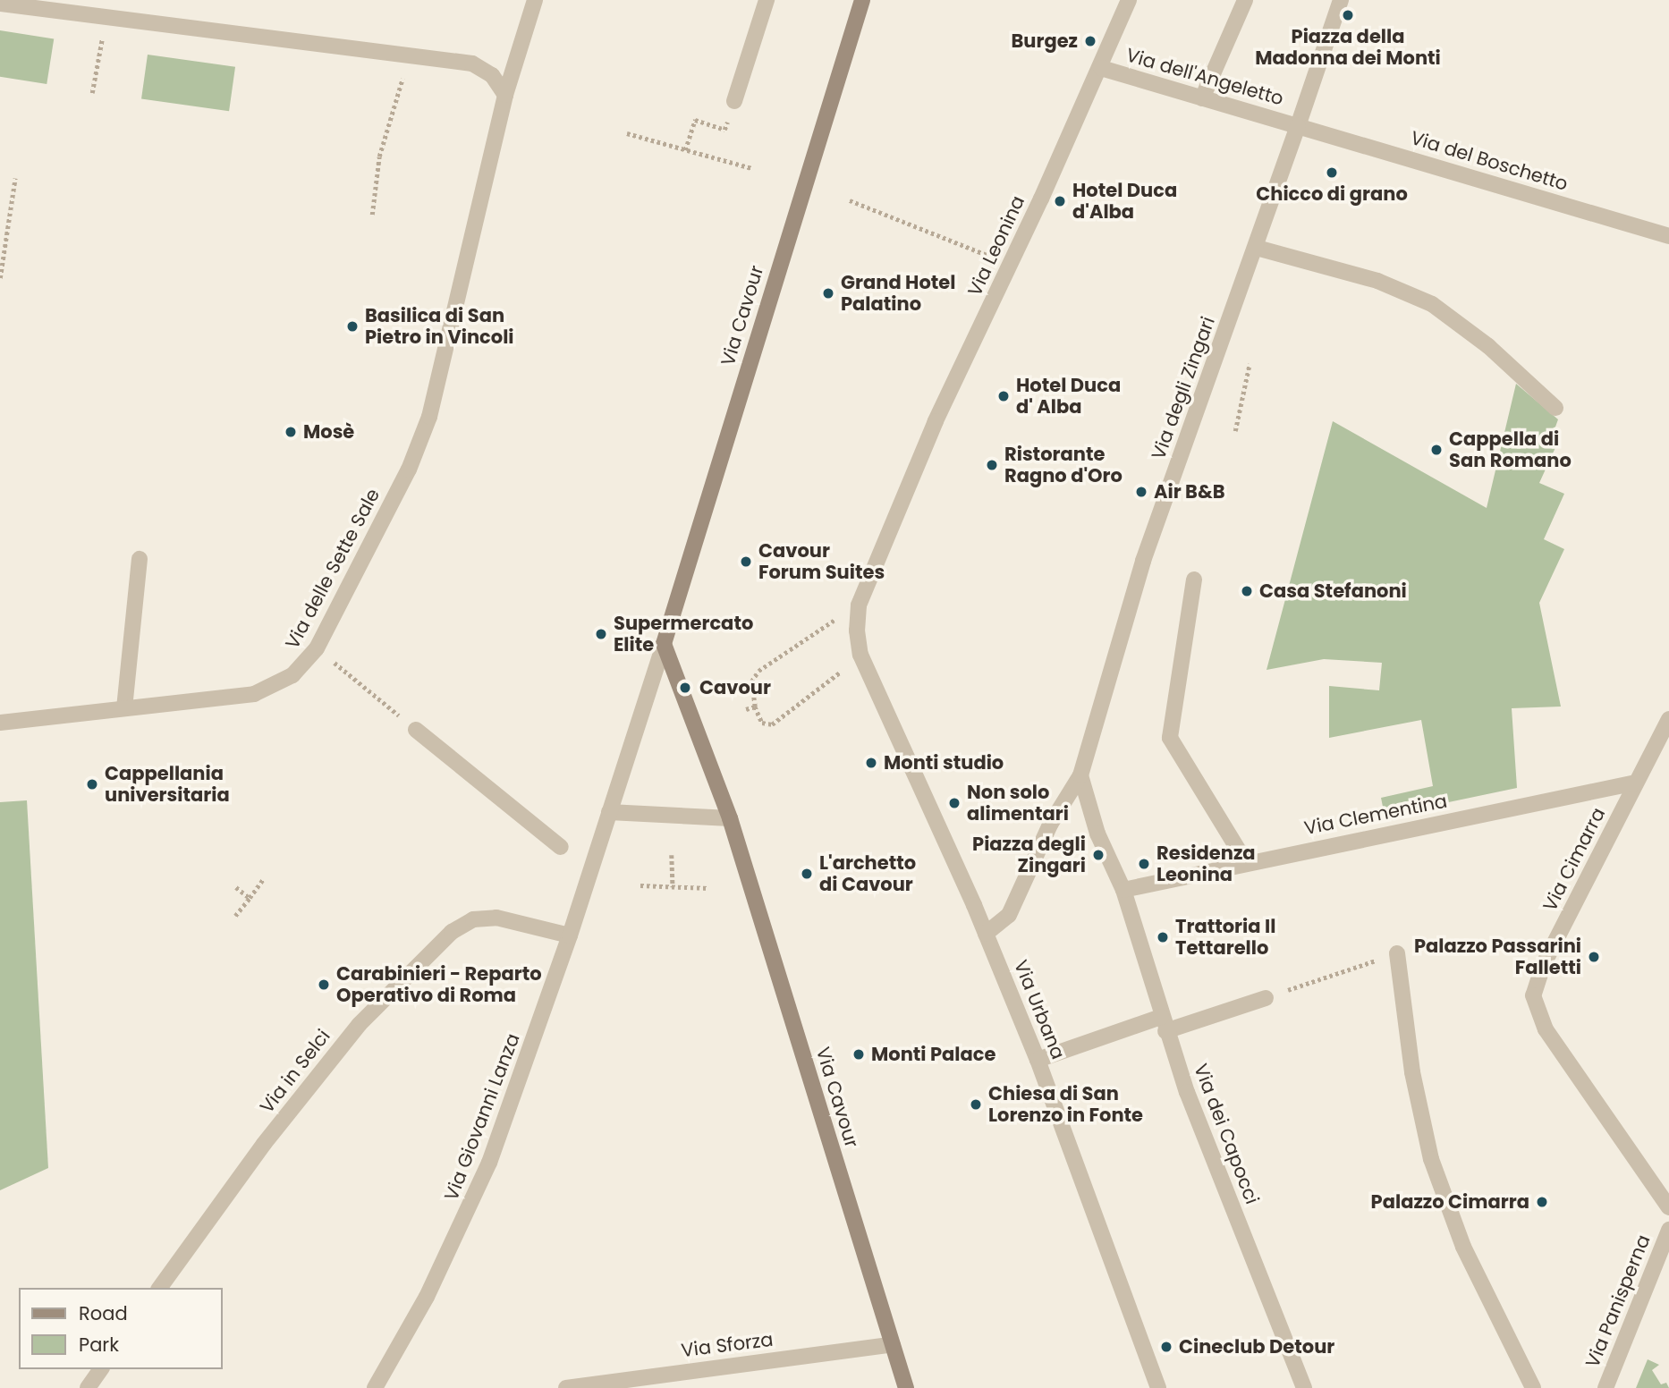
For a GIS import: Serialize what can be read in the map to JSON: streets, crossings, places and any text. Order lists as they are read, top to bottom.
{
  "streets": {
    "main road": ["Via Cavour"],
    "street": [
      "Via dell'Angeletto",
      "Via del Boschetto",
      "Via Leonina",
      "Via degli Zingari",
      "Via delle Sette Sale",
      "Via Clementina",
      "Via Cimarra",
      "Via Urbana",
      "Via in Selci",
      "Via Giovanni Lanza",
      "Via dei Capocci",
      "Via Panisperna",
      "Via Sforza"
    ]
  },
  "crossings": [
    ["Via dell'Angeletto", "Via del Boschetto"],
    ["Via dell'Angeletto", "Via Leonina"],
    ["Via dell'Angeletto", "Via degli Zingari"],
    ["Via del Boschetto", "Via degli Zingari"],
    ["Via Leonina", "Via Urbana"],
    ["Via Cavour", "Via Giovanni Lanza"],
    ["Via Cavour", "Via Sforza"],
    ["Via Clementina", "Via Cimarra"],
    ["Via Clementina", "Via dei Capocci"],
    ["Via in Selci", "Via Giovanni Lanza"]
  ],
  "places": [
    "Piazza della Madonna dei Monti",
    "Burgez",
    "Chicco di grano",
    "Hotel Duca d'Alba",
    "Grand Hotel Palatino",
    "Basilica di San Pietro in Vincoli",
    "Hotel Duca d' Alba",
    "Mosè",
    "Cappella di San Romano",
    "Ristorante Ragno d'Oro",
    "Air B&B",
    "Cavour Forum Suites",
    "Casa Stefanoni",
    "Supermercato Elite",
    "Cavour",
    "Monti studio",
    "Cappellania universitaria",
    "Non solo alimentari",
    "Piazza degli Zingari",
    "Residenza Leonina",
    "L'archetto di Cavour",
    "Trattoria Il Tettarello",
    "Palazzo Passarini Falletti",
    "Carabinieri - Reparto Operativo di Roma",
    "Monti Palace",
    "Chiesa di San Lorenzo in Fonte",
    "Palazzo Cimarra",
    "Cineclub Detour"
  ],
  "legend": ["Road", "Park"]
}
